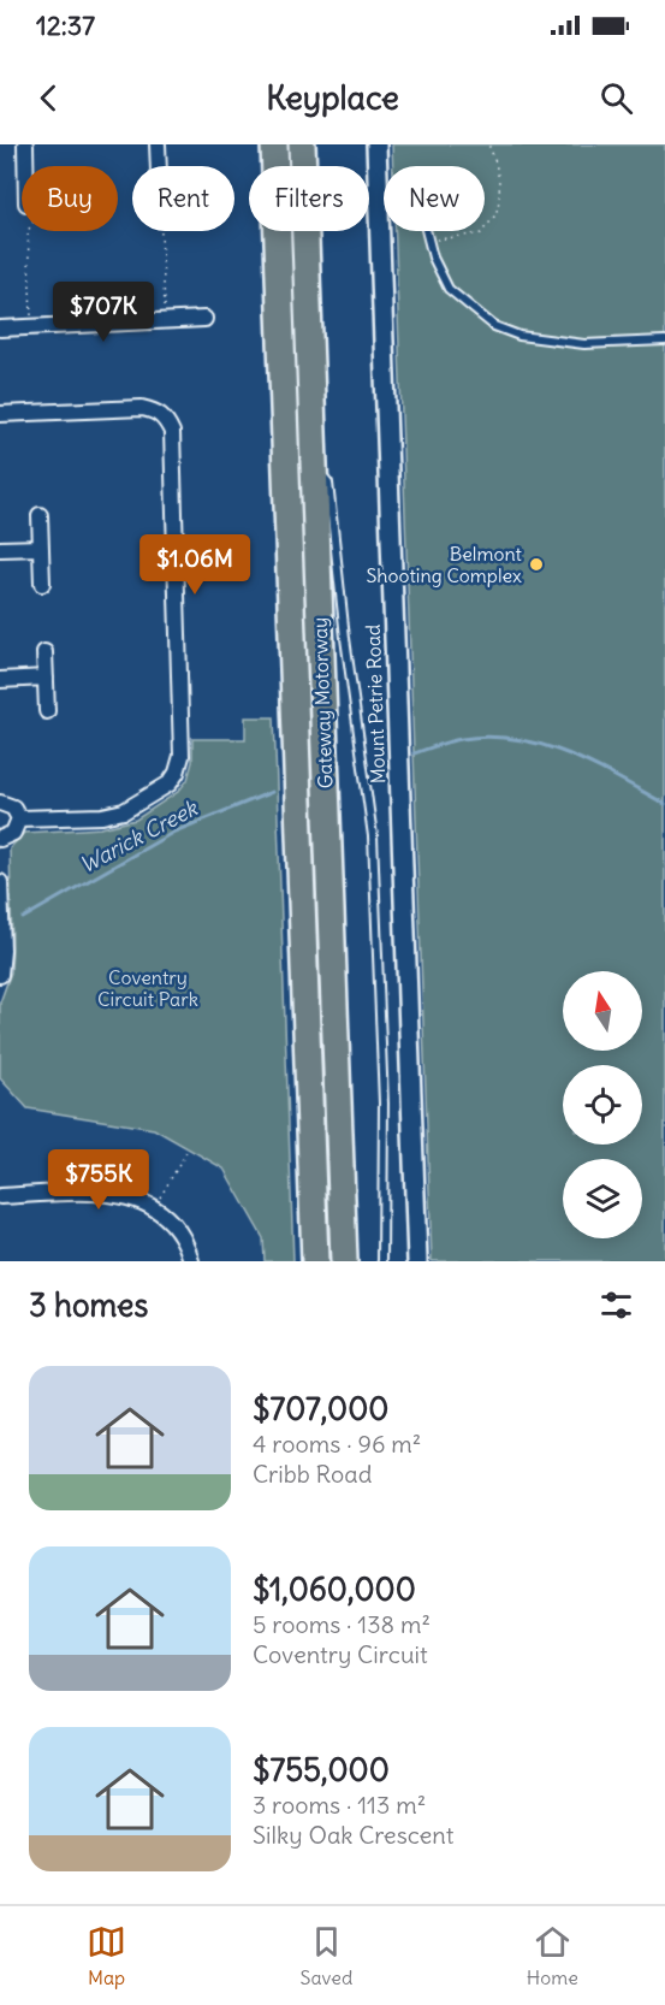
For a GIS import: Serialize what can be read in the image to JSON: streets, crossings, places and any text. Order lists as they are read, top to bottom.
{
  "streets": {
    "highway": ["Gateway Motorway"],
    "street": ["Mount Petrie Road"]
  },
  "water": ["Warick Creek"],
  "parks": ["Coventry Circuit Park"],
  "places": ["Belmont Shooting Complex"],
  "north": "top",
  "page": {
    "status": "12:37",
    "header": "Keyplace",
    "chip": [
      "Buy",
      "Rent",
      "Filters",
      "New"
    ],
    "price": ["$707K", "$1.06M", "$755K"],
    "heading": "3 homes",
    "list": [
      {
        "name": "$707,000",
        "note": "4 rooms · 96 m² · Cribb Road"
      },
      {
        "name": "$1,060,000",
        "note": "5 rooms · 138 m² · Coventry Circuit"
      },
      {
        "name": "$755,000",
        "note": "3 rooms · 113 m² · Silky Oak Crescent"
      }
    ],
    "tabs": ["Map", "Saved", "Home"]
  }
}
